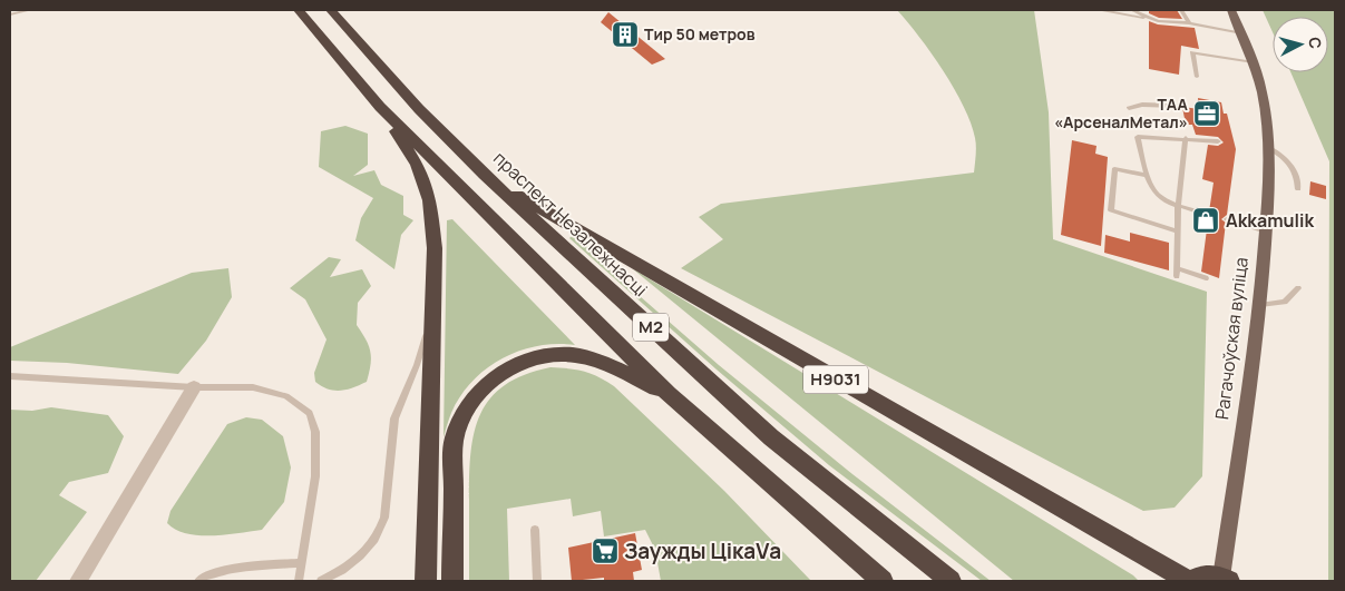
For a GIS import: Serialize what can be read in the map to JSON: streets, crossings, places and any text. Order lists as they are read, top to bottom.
{
  "streets": {
    "highway": ["праспект Незалежнасці", "М2", "Н9031"],
    "main road": ["Рагачоўская вуліца"]
  },
  "crossings": [
    ["праспект Незалежнасці", "Н9031"]
  ],
  "places": {
    "building": ["Тир 50 метров"],
    "office": ["ТАА «АрсеналМетал»"],
    "shop": ["Akkamulik"],
    "supermarket": ["Заужды ЦікаVа"]
  },
  "north": "right"
}
